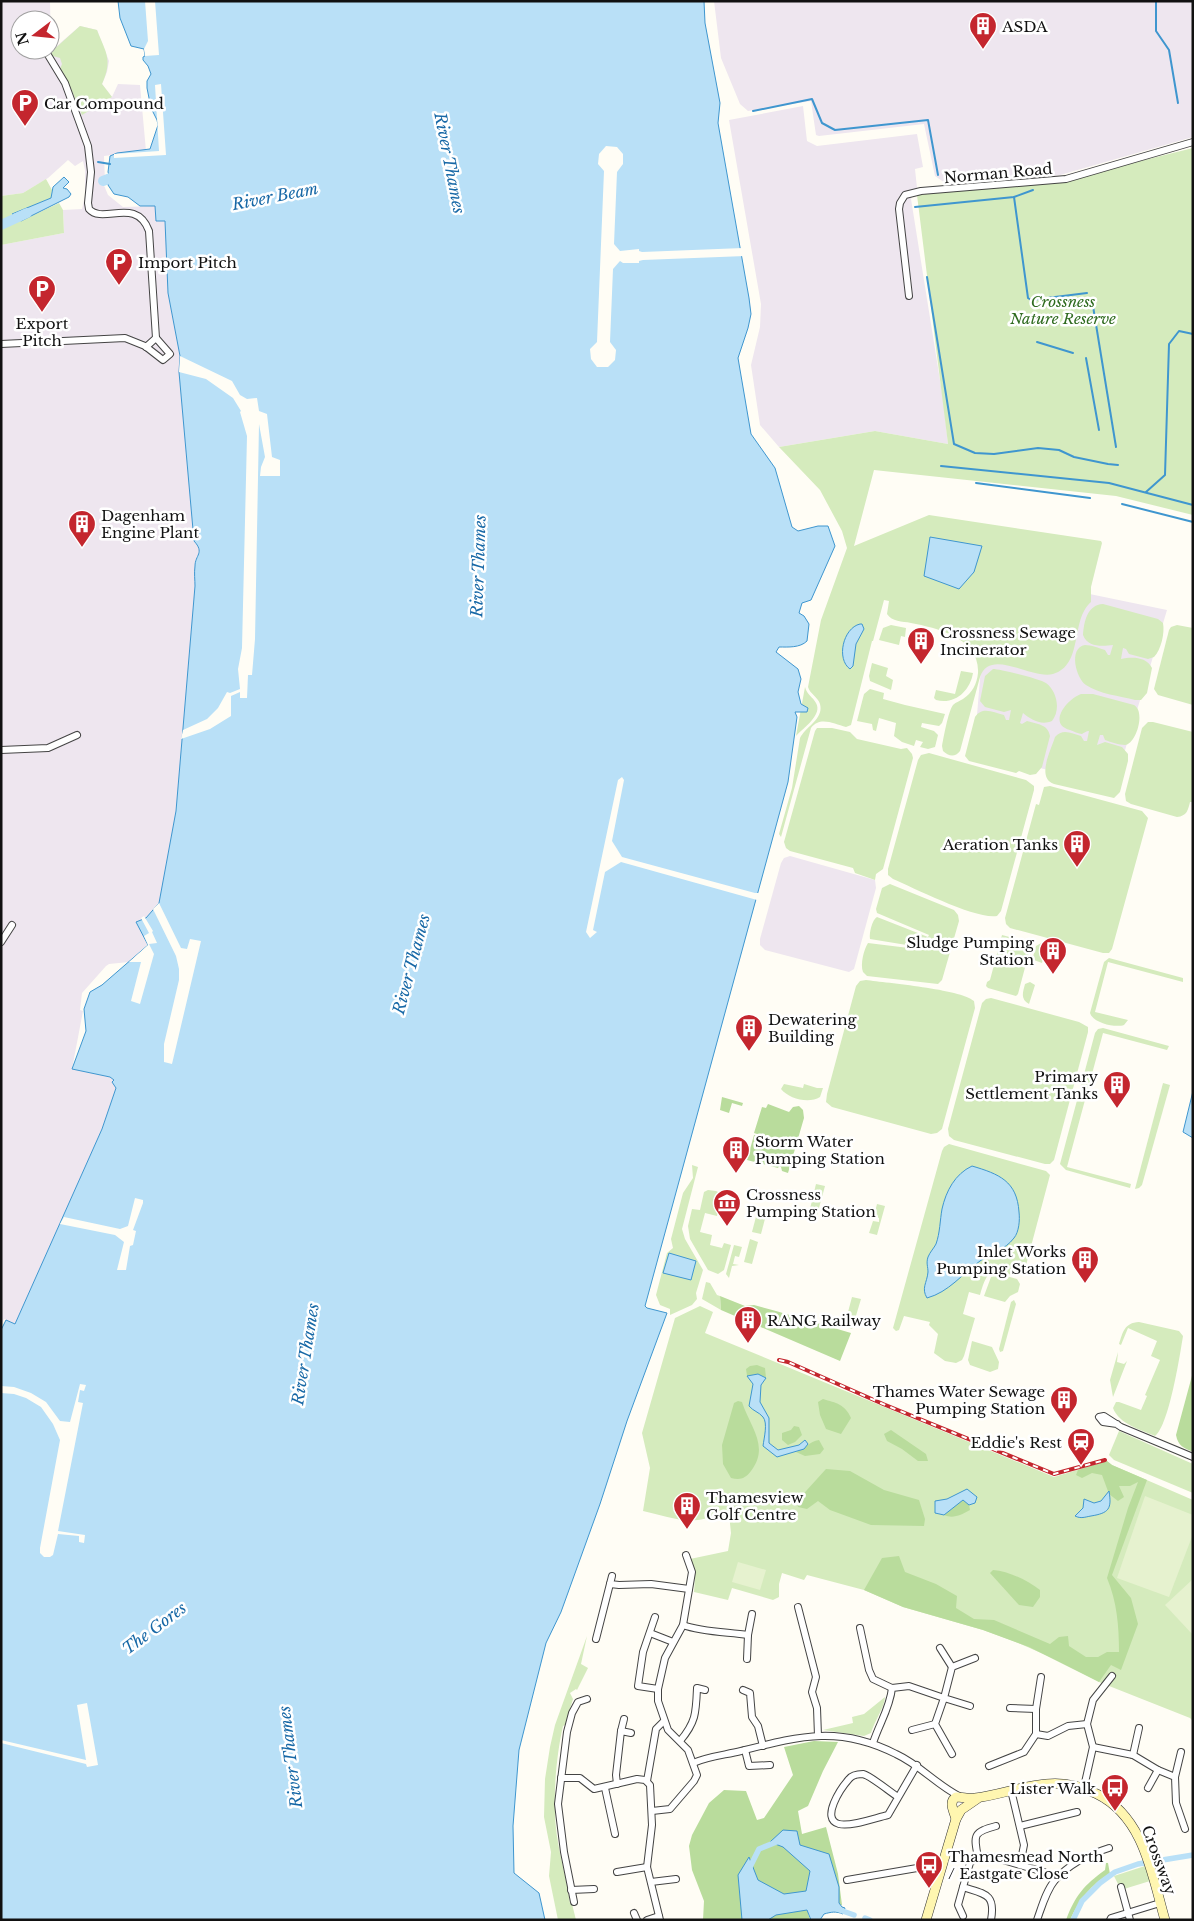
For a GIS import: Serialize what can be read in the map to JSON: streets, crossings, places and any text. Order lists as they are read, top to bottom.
{
  "streets": {
    "street": ["Norman Road", "Crossway"]
  },
  "water": ["River Thames", "River Beam", "The Gores"],
  "parks": ["Crossness Nature Reserve"],
  "places": {
    "building": [
      "ASDA",
      "Dagenham Engine Plant",
      "Crossness Sewage Incinerator",
      "Aeration Tanks",
      "Sludge Pumping Station",
      "Dewatering Building",
      "Primary Settlement Tanks",
      "Storm Water Pumping Station",
      "Inlet Works Pumping Station",
      "RANG Railway",
      "Thames Water Sewage Pumping Station",
      "Thamesview Golf Centre"
    ],
    "parking": ["Car Compound", "Import Pitch", "Export Pitch"],
    "museum": ["Crossness Pumping Station"],
    "station": ["Eddie's Rest"],
    "bus stop": ["Lister Walk", "Thamesmead North / Eastgate Close"]
  },
  "north": "left"
}
